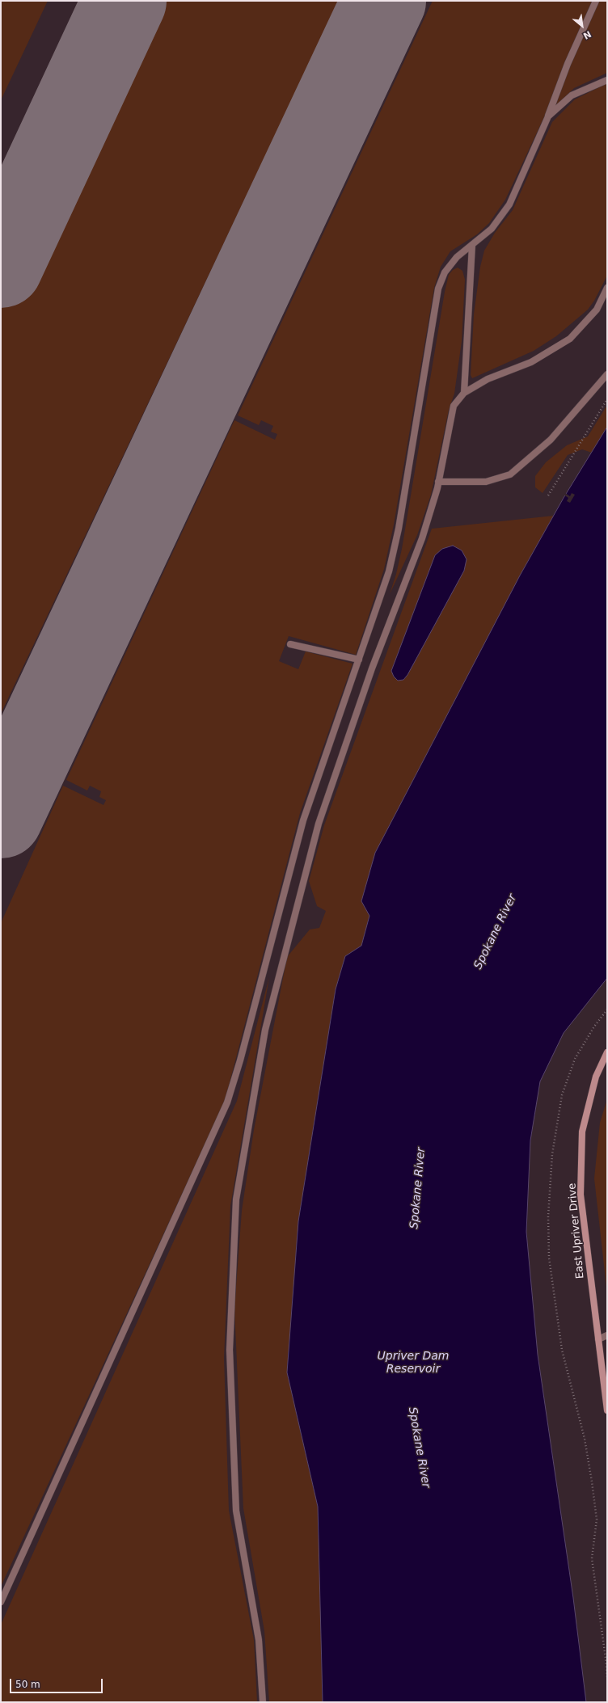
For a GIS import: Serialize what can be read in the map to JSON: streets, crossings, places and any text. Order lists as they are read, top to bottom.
{
  "streets": {
    "main road": ["East Upriver Drive"]
  },
  "water": ["Spokane River", "Upriver Dam Reservoir"],
  "scale_bar": "50 m",
  "north": "bottom right"
}
